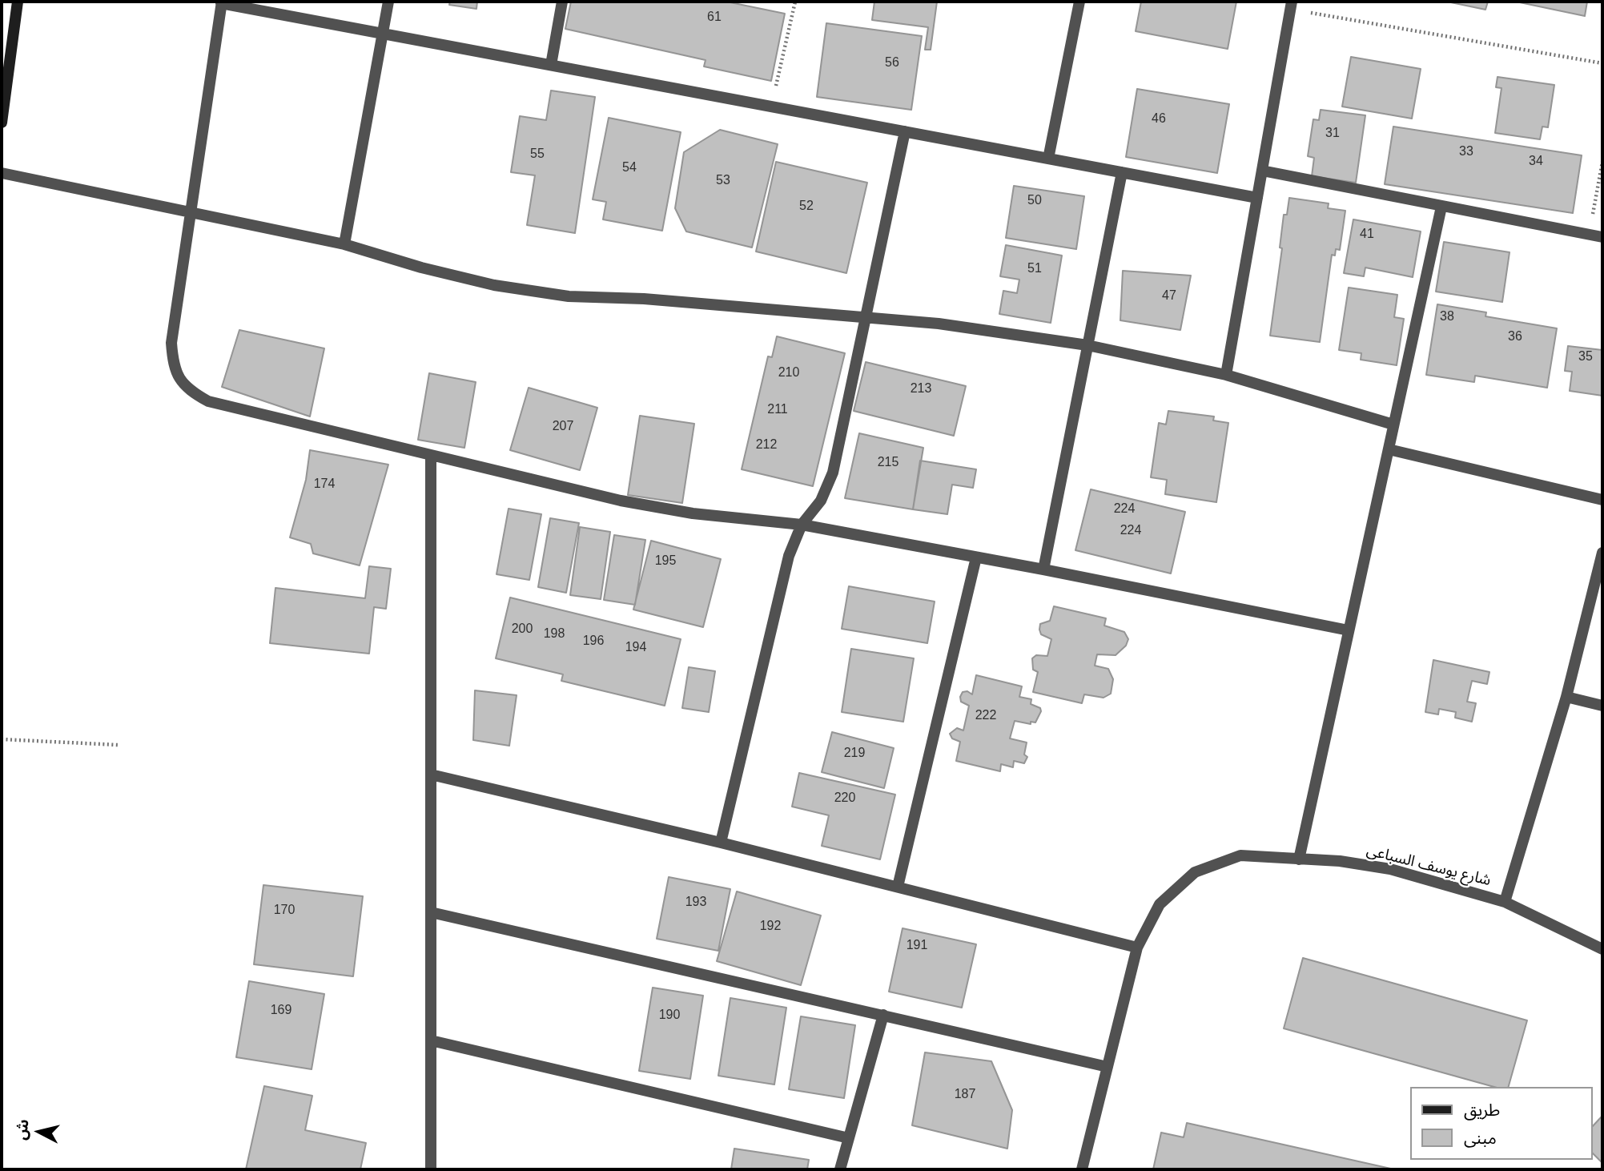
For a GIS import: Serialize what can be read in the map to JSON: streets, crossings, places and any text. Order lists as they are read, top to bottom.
{
  "streets": {
    "street": ["شارع يوسف السباعى"]
  },
  "house_numbers": [
    "61",
    "56",
    "46",
    "31",
    "33",
    "55",
    "34",
    "54",
    "53",
    "50",
    "52",
    "41",
    "51",
    "47",
    "38",
    "36",
    "35",
    "210",
    "213",
    "211",
    "207",
    "212",
    "215",
    "174",
    "224",
    "224",
    "195",
    "200",
    "198",
    "196",
    "194",
    "222",
    "219",
    "220",
    "193",
    "170",
    "192",
    "191",
    "169",
    "190",
    "187"
  ],
  "legend": ["طريق", "مبنى"],
  "north": "left"
}
